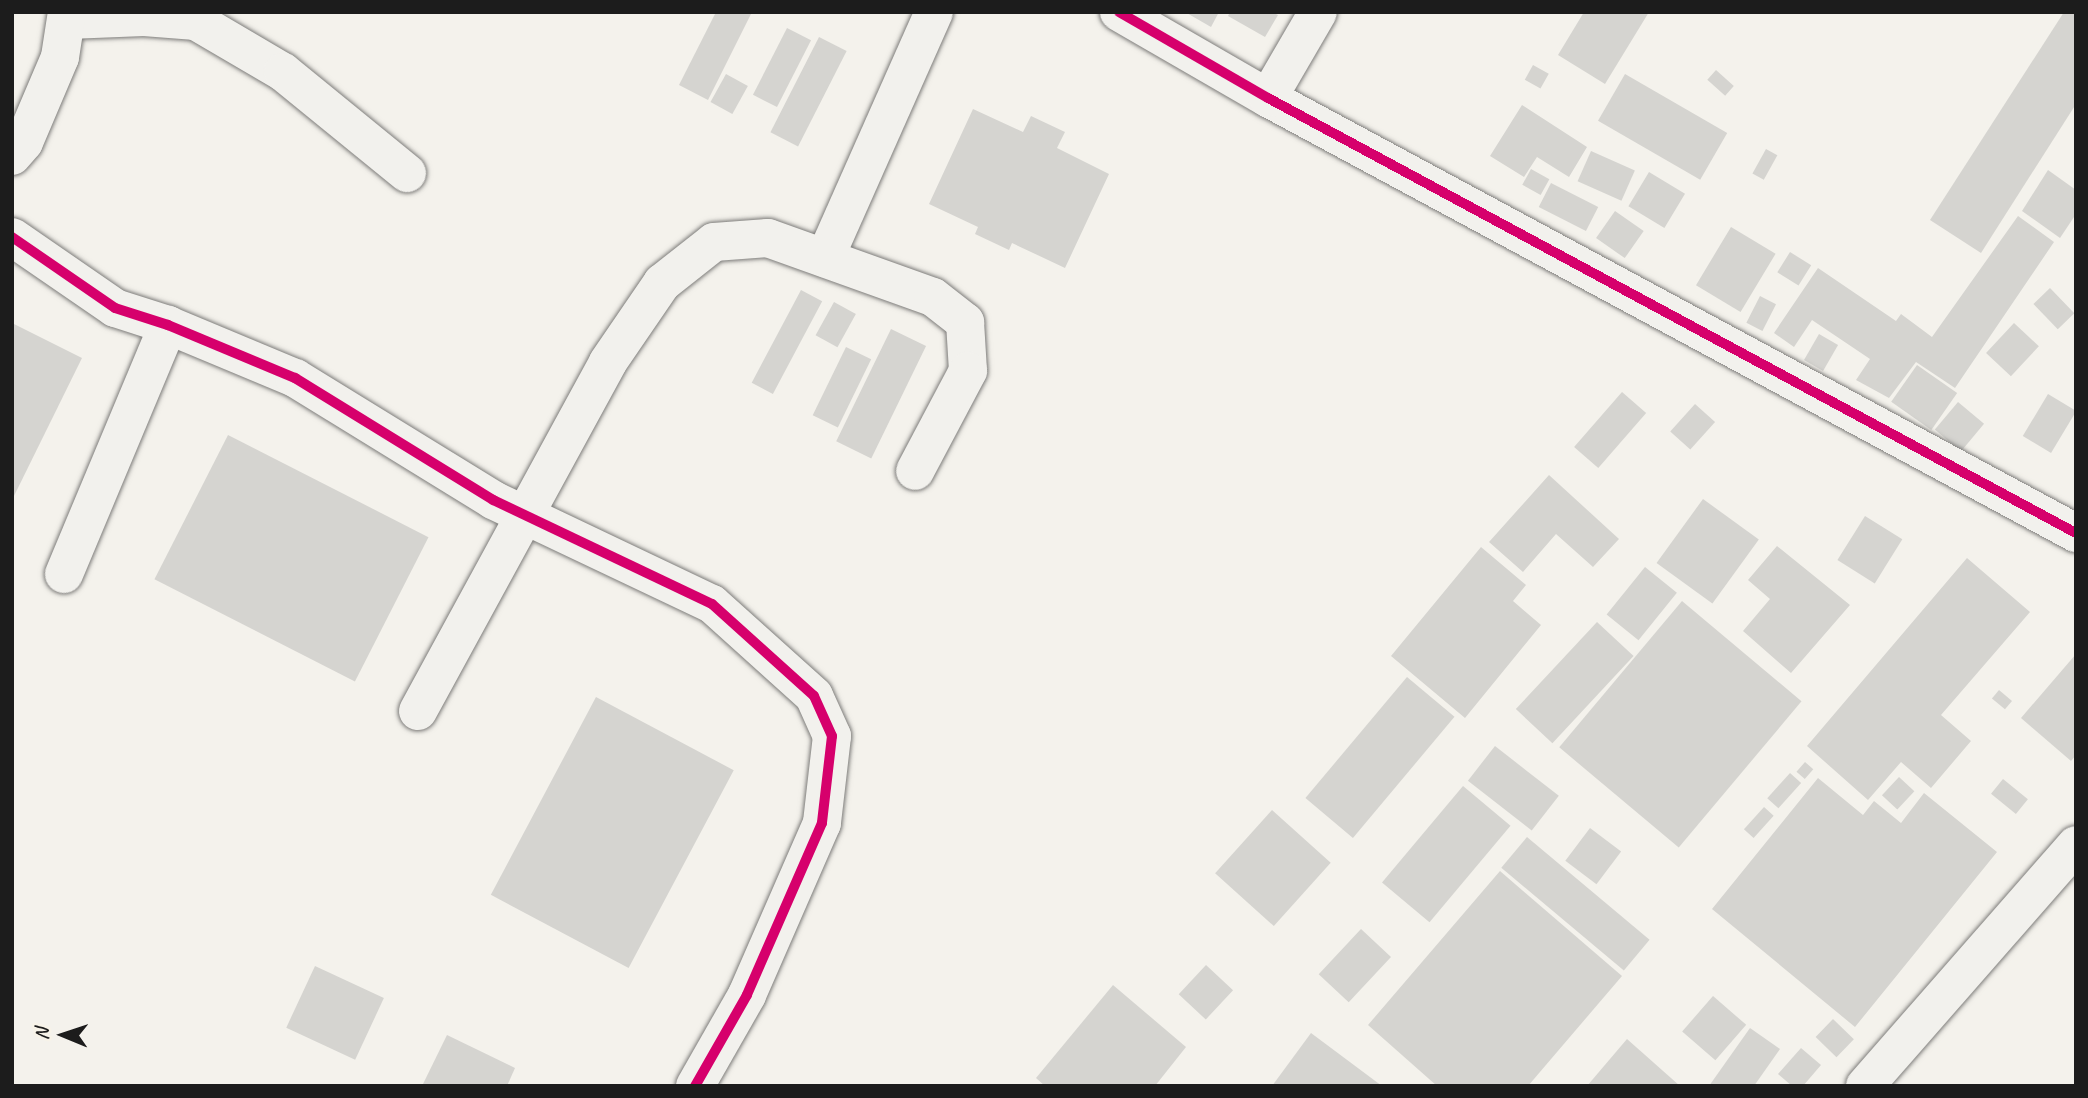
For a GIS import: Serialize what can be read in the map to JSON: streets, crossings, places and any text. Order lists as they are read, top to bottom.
{
  "north": "left"
}
